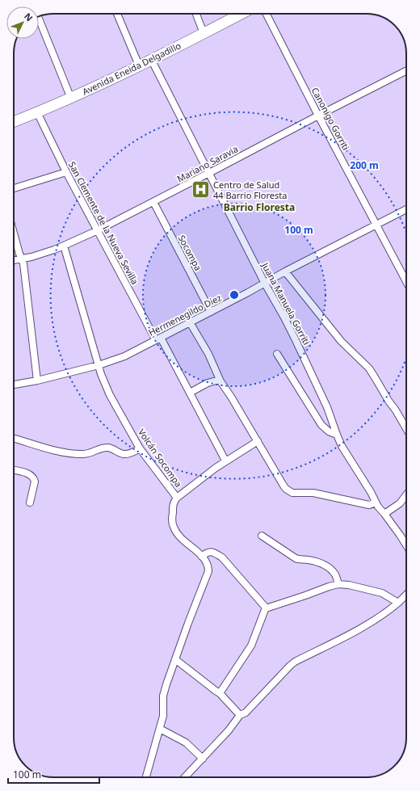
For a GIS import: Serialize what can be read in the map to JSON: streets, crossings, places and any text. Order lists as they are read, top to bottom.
{
  "streets": {
    "main road": ["Avenida Eneida Delgadillo"],
    "street": [
      "Canonigo Gorriti",
      "Mariano Saravia",
      "San Clemente de la Nueva Sevilla",
      "Socompa",
      "Juana Manuela Gorriti",
      "Hermenegildo Diez",
      "Volcán Socompa"
    ]
  },
  "crossings": [
    ["Avenida Eneida Delgadillo", "San Clemente de la Nueva Sevilla"],
    ["Avenida Eneida Delgadillo", "Juana Manuela Gorriti"],
    ["Canonigo Gorriti", "Mariano Saravia"],
    ["Canonigo Gorriti", "Hermenegildo Diez"],
    ["Mariano Saravia", "San Clemente de la Nueva Sevilla"],
    ["Mariano Saravia", "Socompa"],
    ["Mariano Saravia", "Juana Manuela Gorriti"],
    ["Mariano Saravia", "Volcán Socompa"],
    ["San Clemente de la Nueva Sevilla", "Hermenegildo Diez"],
    ["Socompa", "Hermenegildo Diez"],
    ["Juana Manuela Gorriti", "Hermenegildo Diez"],
    ["Hermenegildo Diez", "Volcán Socompa"]
  ],
  "districts": ["Barrio Floresta"],
  "places": {
    "hospital": ["Centro de Salud 44 Barrio Floresta"]
  },
  "scale_bar": "100 m",
  "north": "top right",
  "rings": ["200 m", "100 m"]
}
